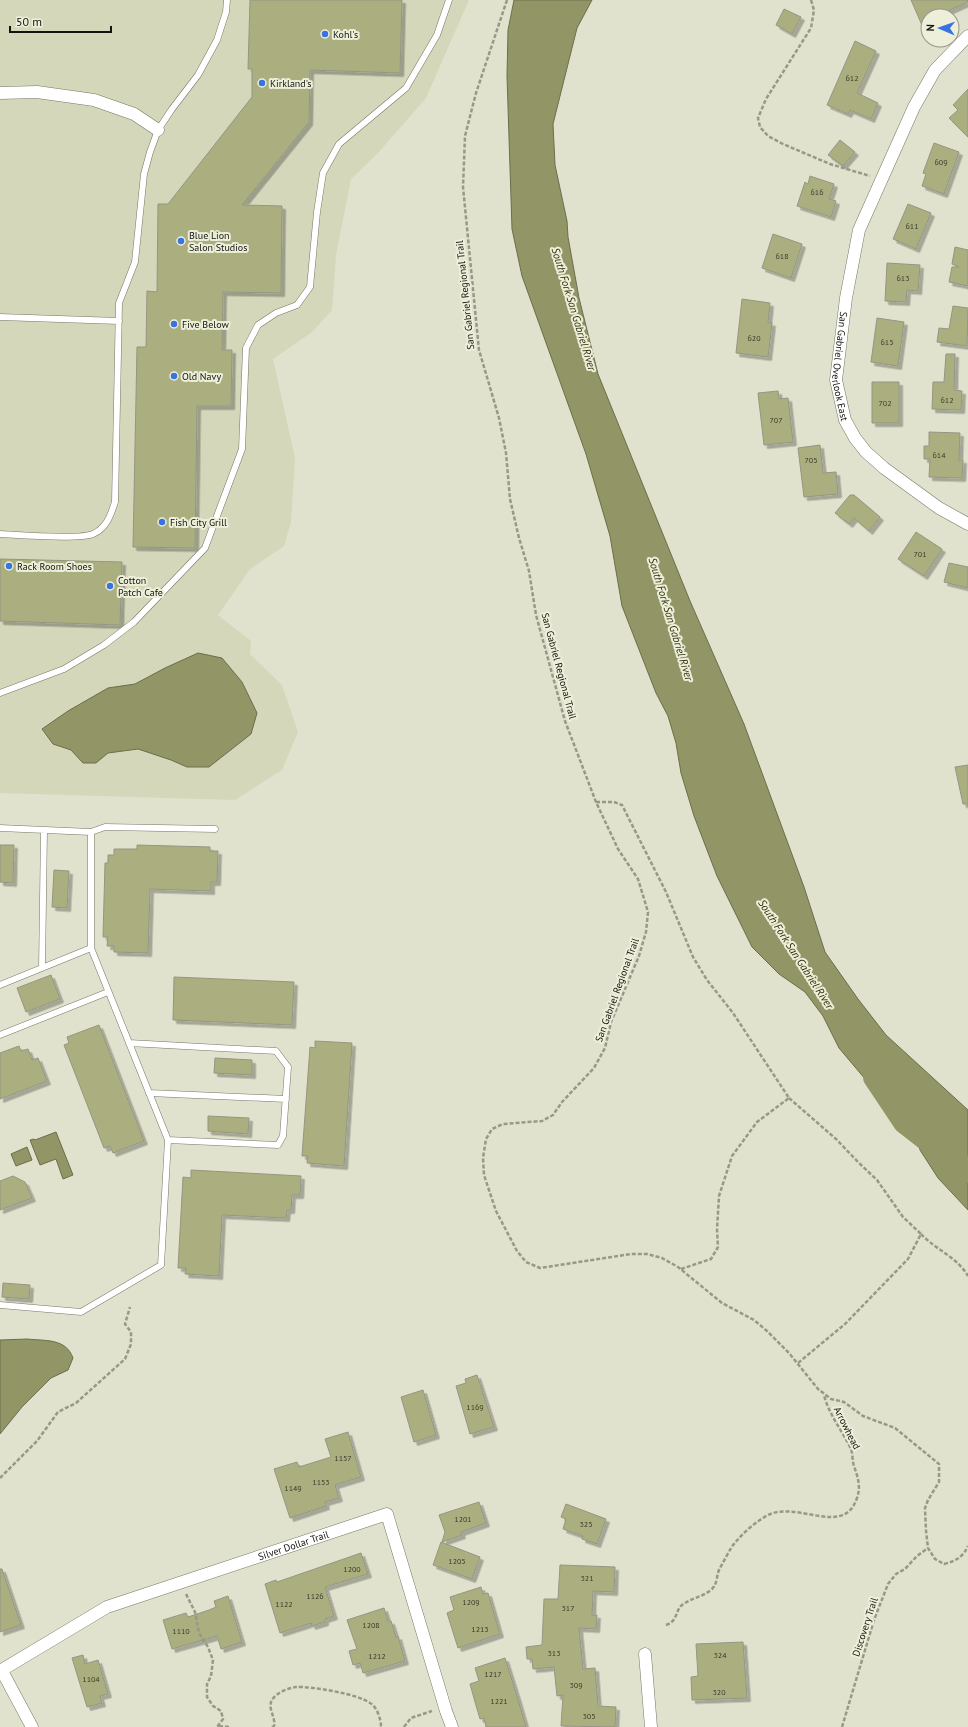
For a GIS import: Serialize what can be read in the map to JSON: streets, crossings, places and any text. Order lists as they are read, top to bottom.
{
  "streets": {
    "street": ["San Gabriel Overlook East", "Silver Dollar Trail"],
    "path": ["San Gabriel Regional Trail", "Arrowhead", "Discovery Trail"]
  },
  "crossings": [
    ["San Gabriel Regional Trail", "Arrowhead"],
    ["San Gabriel Regional Trail", "Discovery Trail"]
  ],
  "water": ["South Fork San Gabriel River"],
  "places": [
    "Kohl's",
    "Kirkland's",
    "Blue Lion Salon Studios",
    "Five Below",
    "Old Navy",
    "Fish City Grill",
    "Rack Room Shoes",
    "Cotton Patch Cafe"
  ],
  "house_numbers": [
    "612",
    "609",
    "616",
    "611",
    "618",
    "613",
    "620",
    "615",
    "612",
    "702",
    "707",
    "614",
    "705",
    "701",
    "1169",
    "1157",
    "1153",
    "1149",
    "1201",
    "325",
    "1205",
    "1200",
    "321",
    "1126",
    "1209",
    "1122",
    "317",
    "1208",
    "1213",
    "1110",
    "313",
    "324",
    "1212",
    "1217",
    "1104",
    "309",
    "320",
    "1221",
    "305"
  ],
  "scale_bar": "50 m",
  "north": "left"
}
